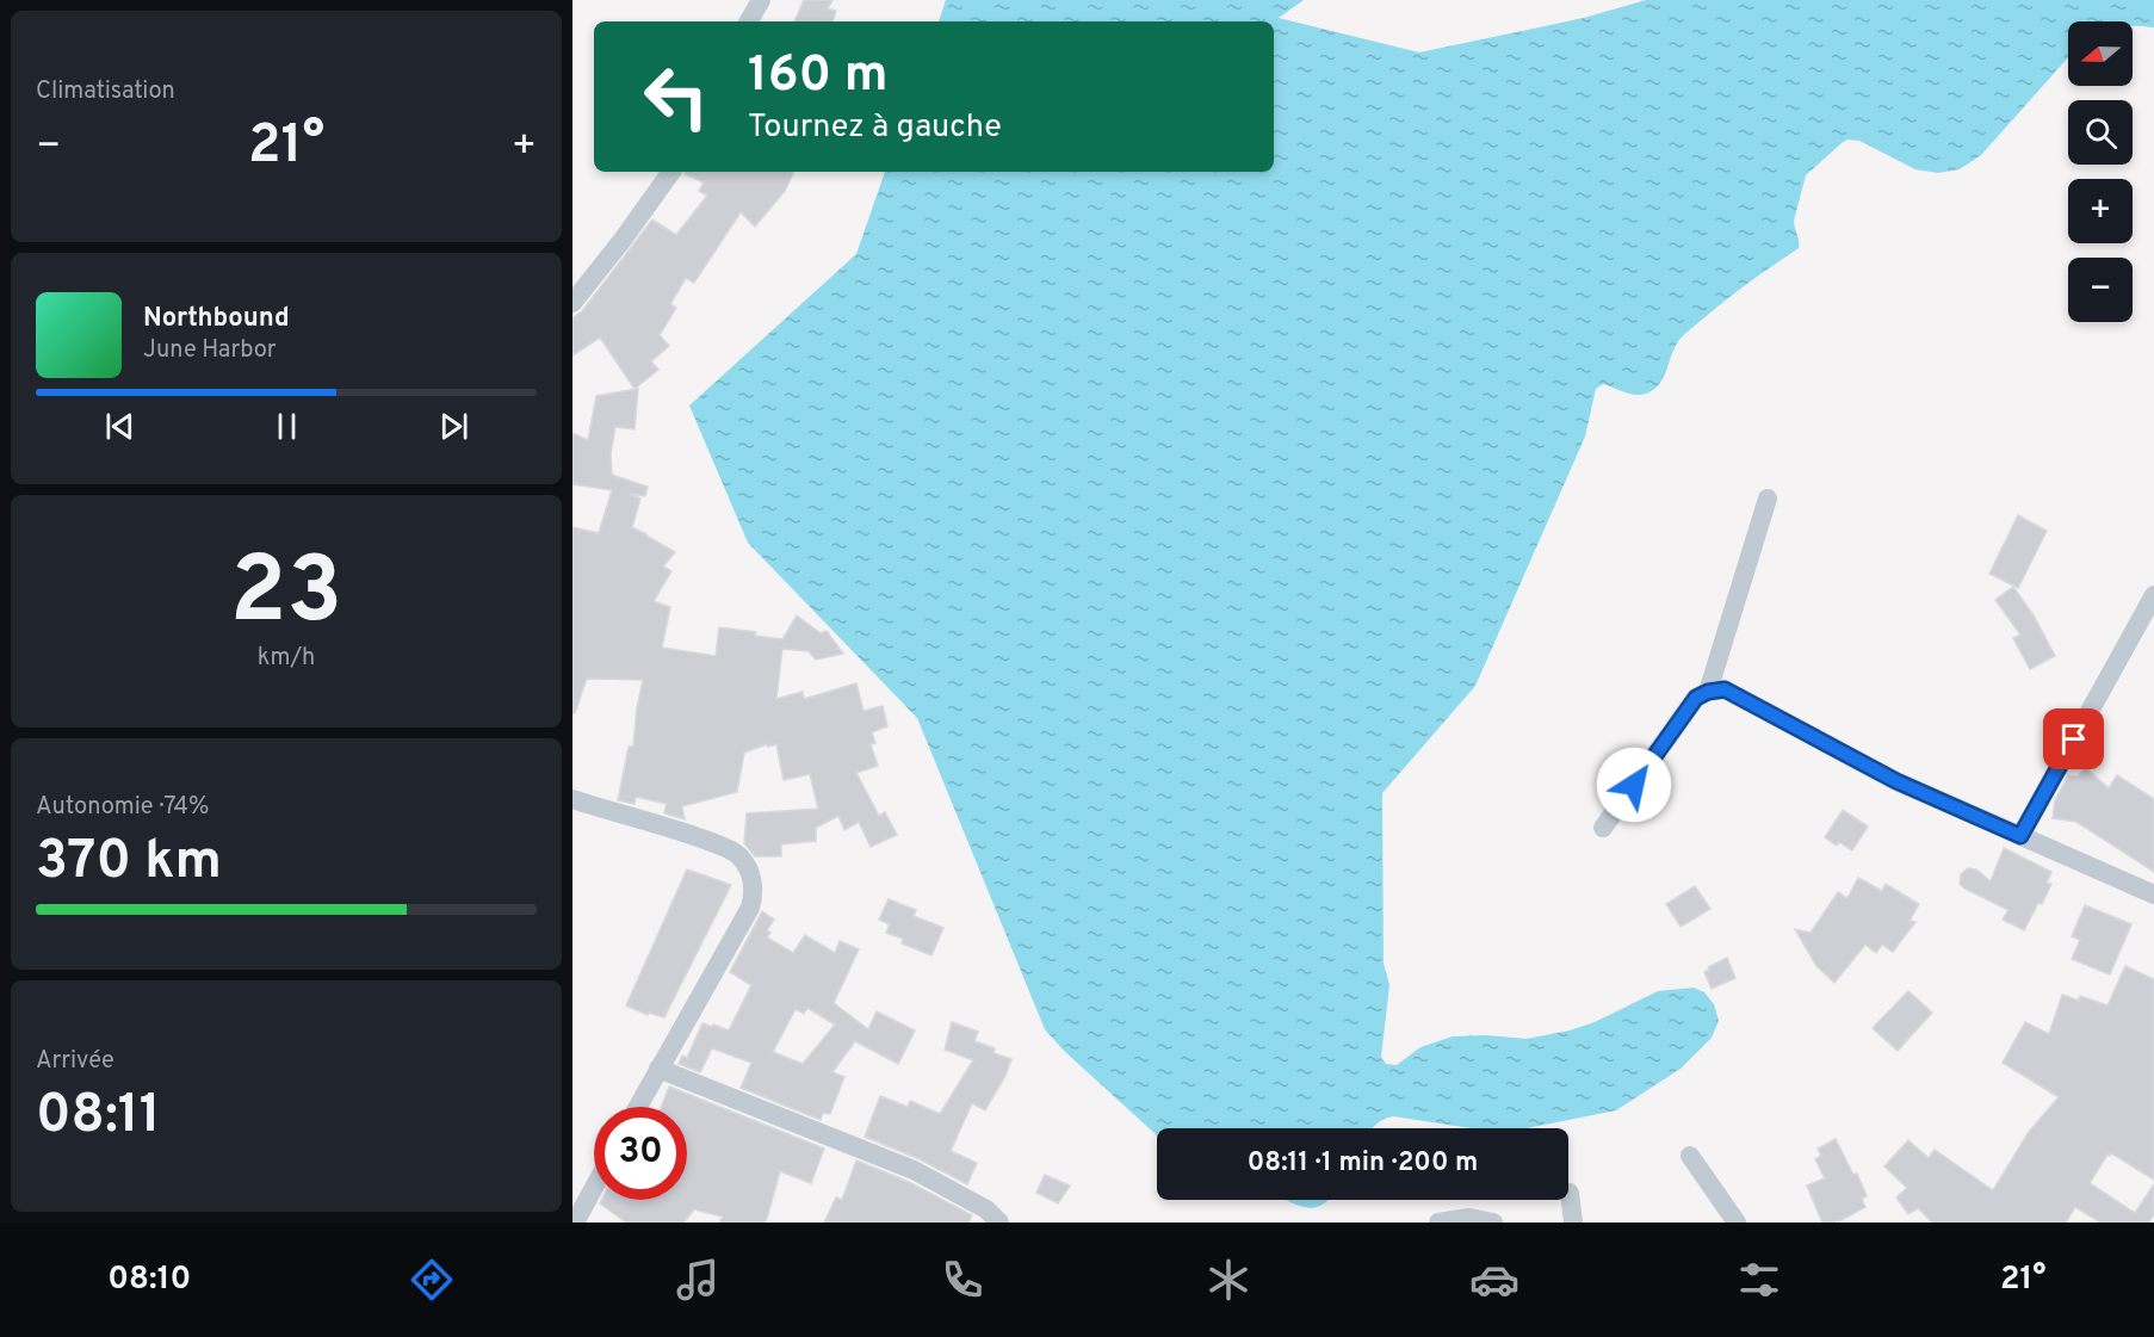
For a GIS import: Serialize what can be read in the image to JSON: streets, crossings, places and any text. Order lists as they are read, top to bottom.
{
  "north": "left",
  "page": {
    "tile": [
      "Climatisation",
      ["23", "km/h"],
      ["Autonomie · 74%", "370 km"],
      ["Arrivée", "08:11"]
    ],
    "map_buttons": ["+", "−"],
    "turn": ["160 m", "Tournez à gauche"],
    "heat": ["−", "21°", "+"],
    "song": ["Northbound", "June Harbor"],
    "limit": "30",
    "trip": "08:11 · 1 min · 200 m",
    "tabs": ["08:10", "21°"]
  }
}
